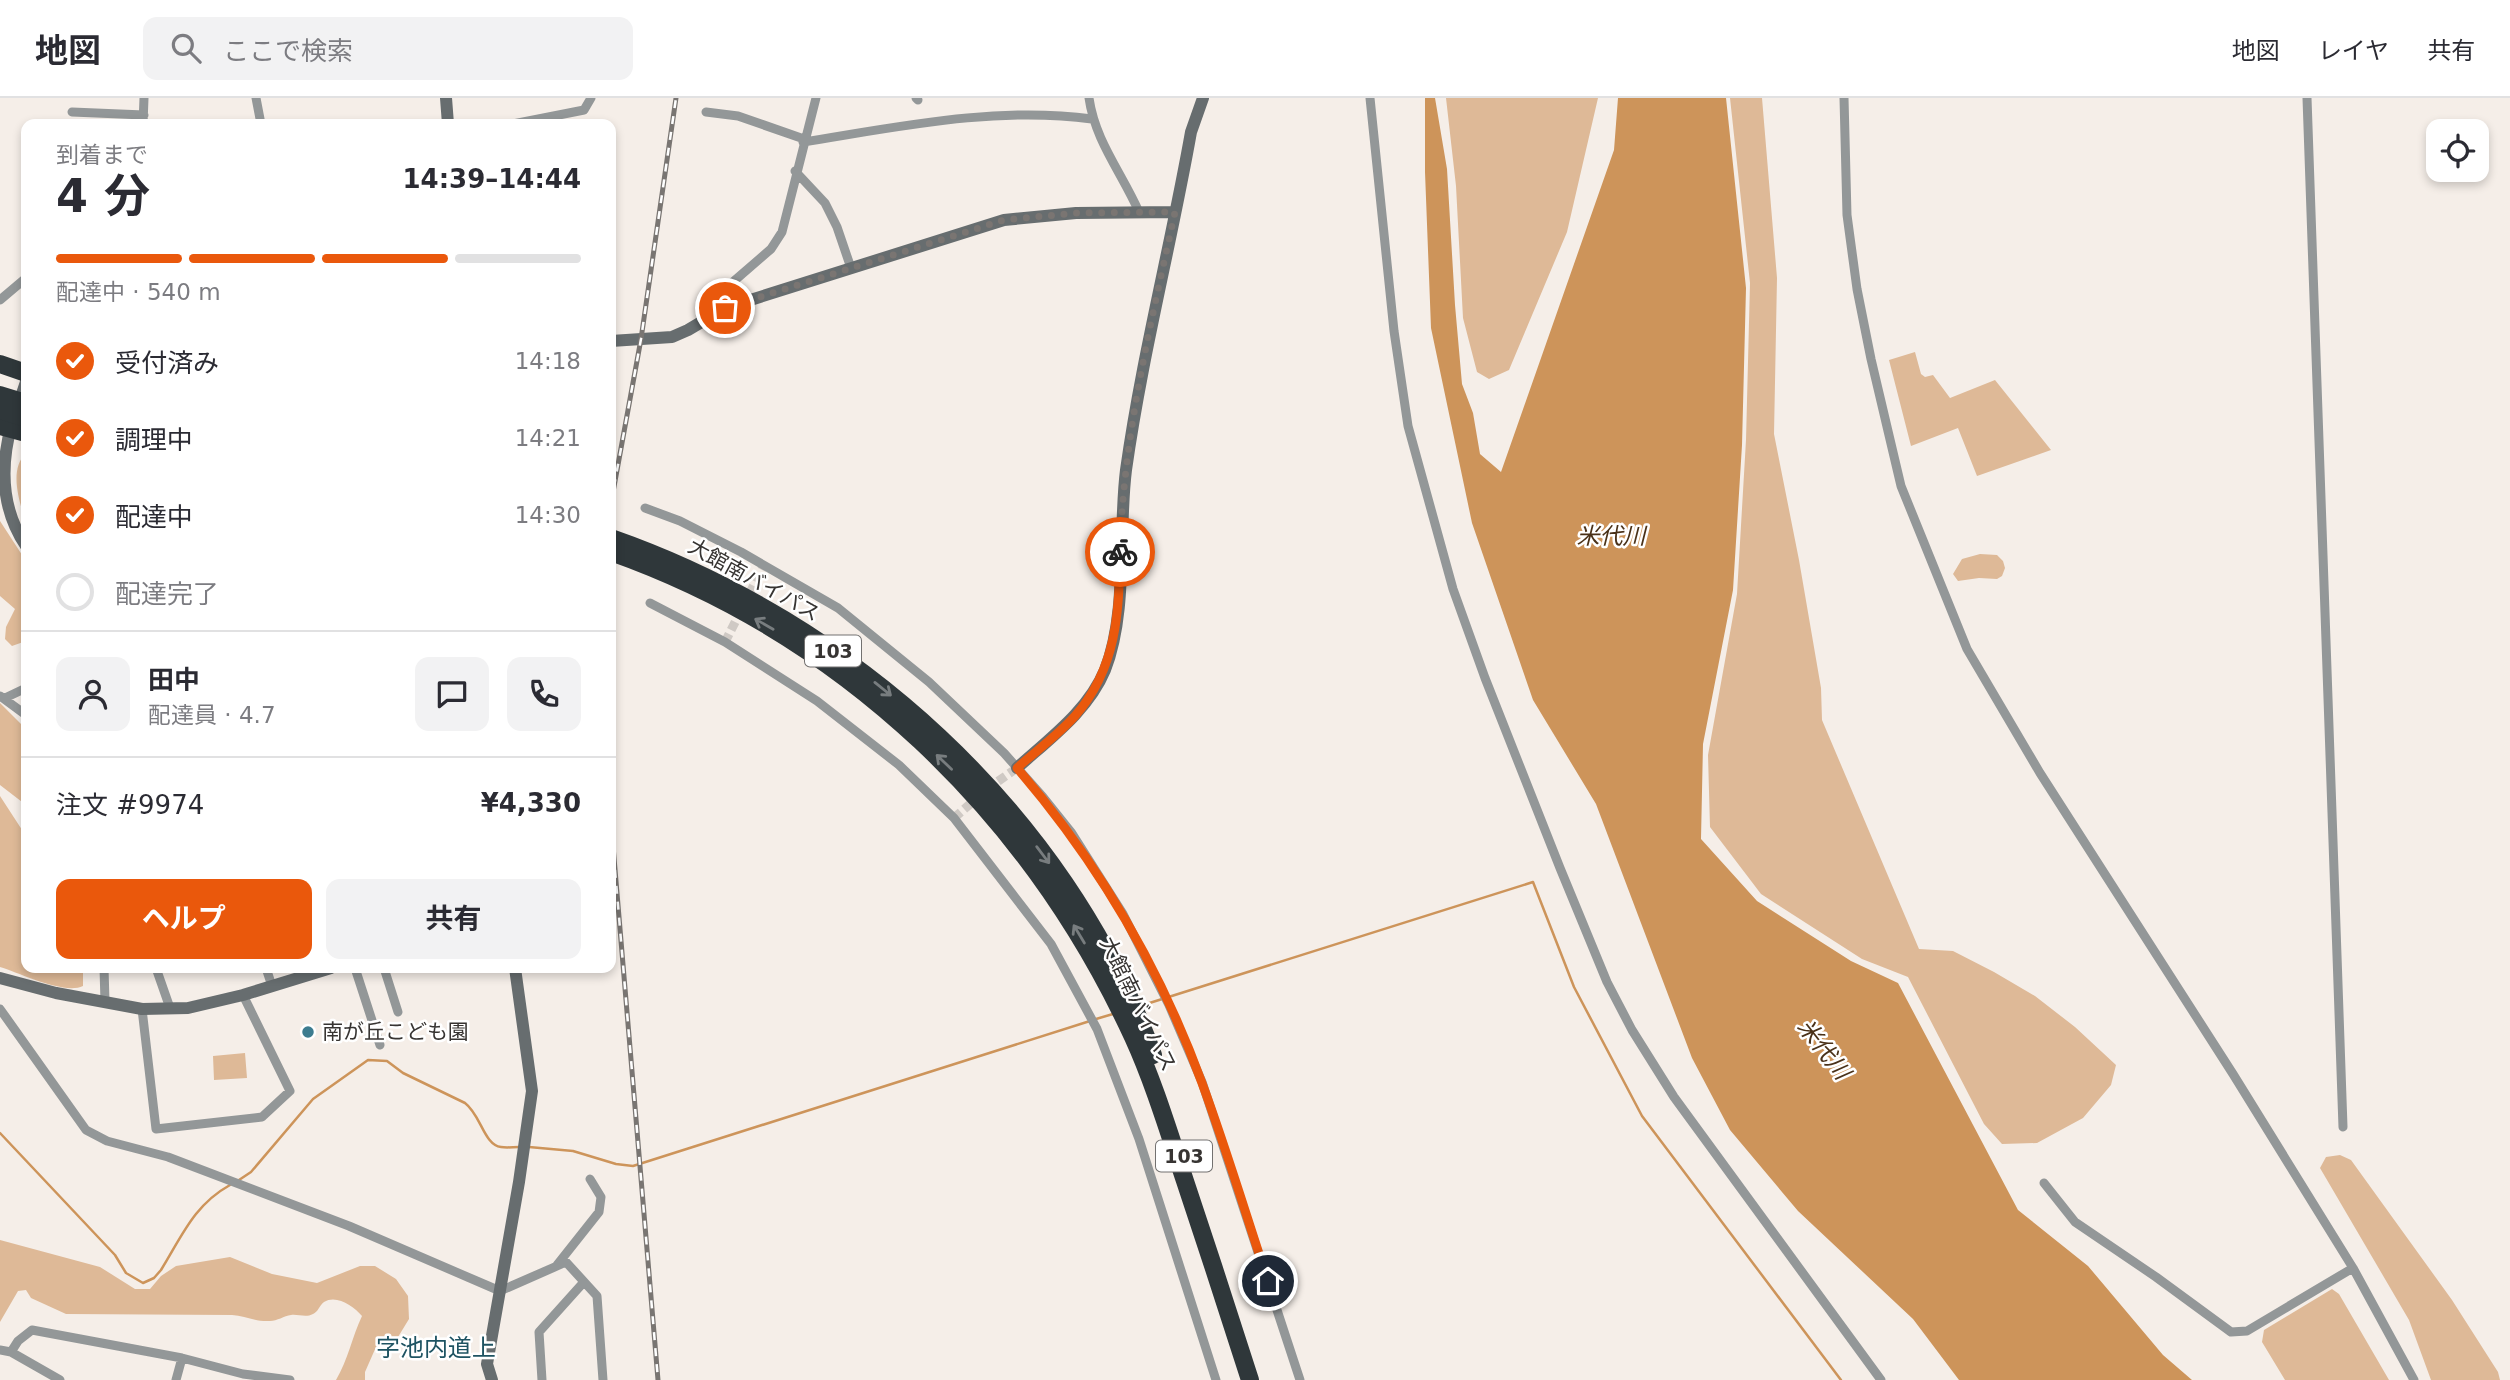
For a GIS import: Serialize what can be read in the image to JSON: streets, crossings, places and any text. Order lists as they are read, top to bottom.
{
  "streets": {
    "highway": ["大館南バイパス", "103"]
  },
  "districts": ["字池内道上"],
  "water": ["米代川"],
  "places": ["南が丘こども園"],
  "page": {
    "header": "地図",
    "search": "ここで検索",
    "nav": ["地図", "レイヤ", "共有"],
    "heading": ["4 分", "到着まで", "14:39–14:44"],
    "panel": [
      "田中",
      "配達員 · 4.7",
      "注文 #9974",
      "¥4,330"
    ],
    "bar": "配達中 · 540 m",
    "list": [
      ["受付済み", "14:18"],
      ["調理中", "14:21"],
      ["配達中", "14:30"],
      "配達完了"
    ],
    "buttons": ["ヘルプ", "共有"]
  }
}
